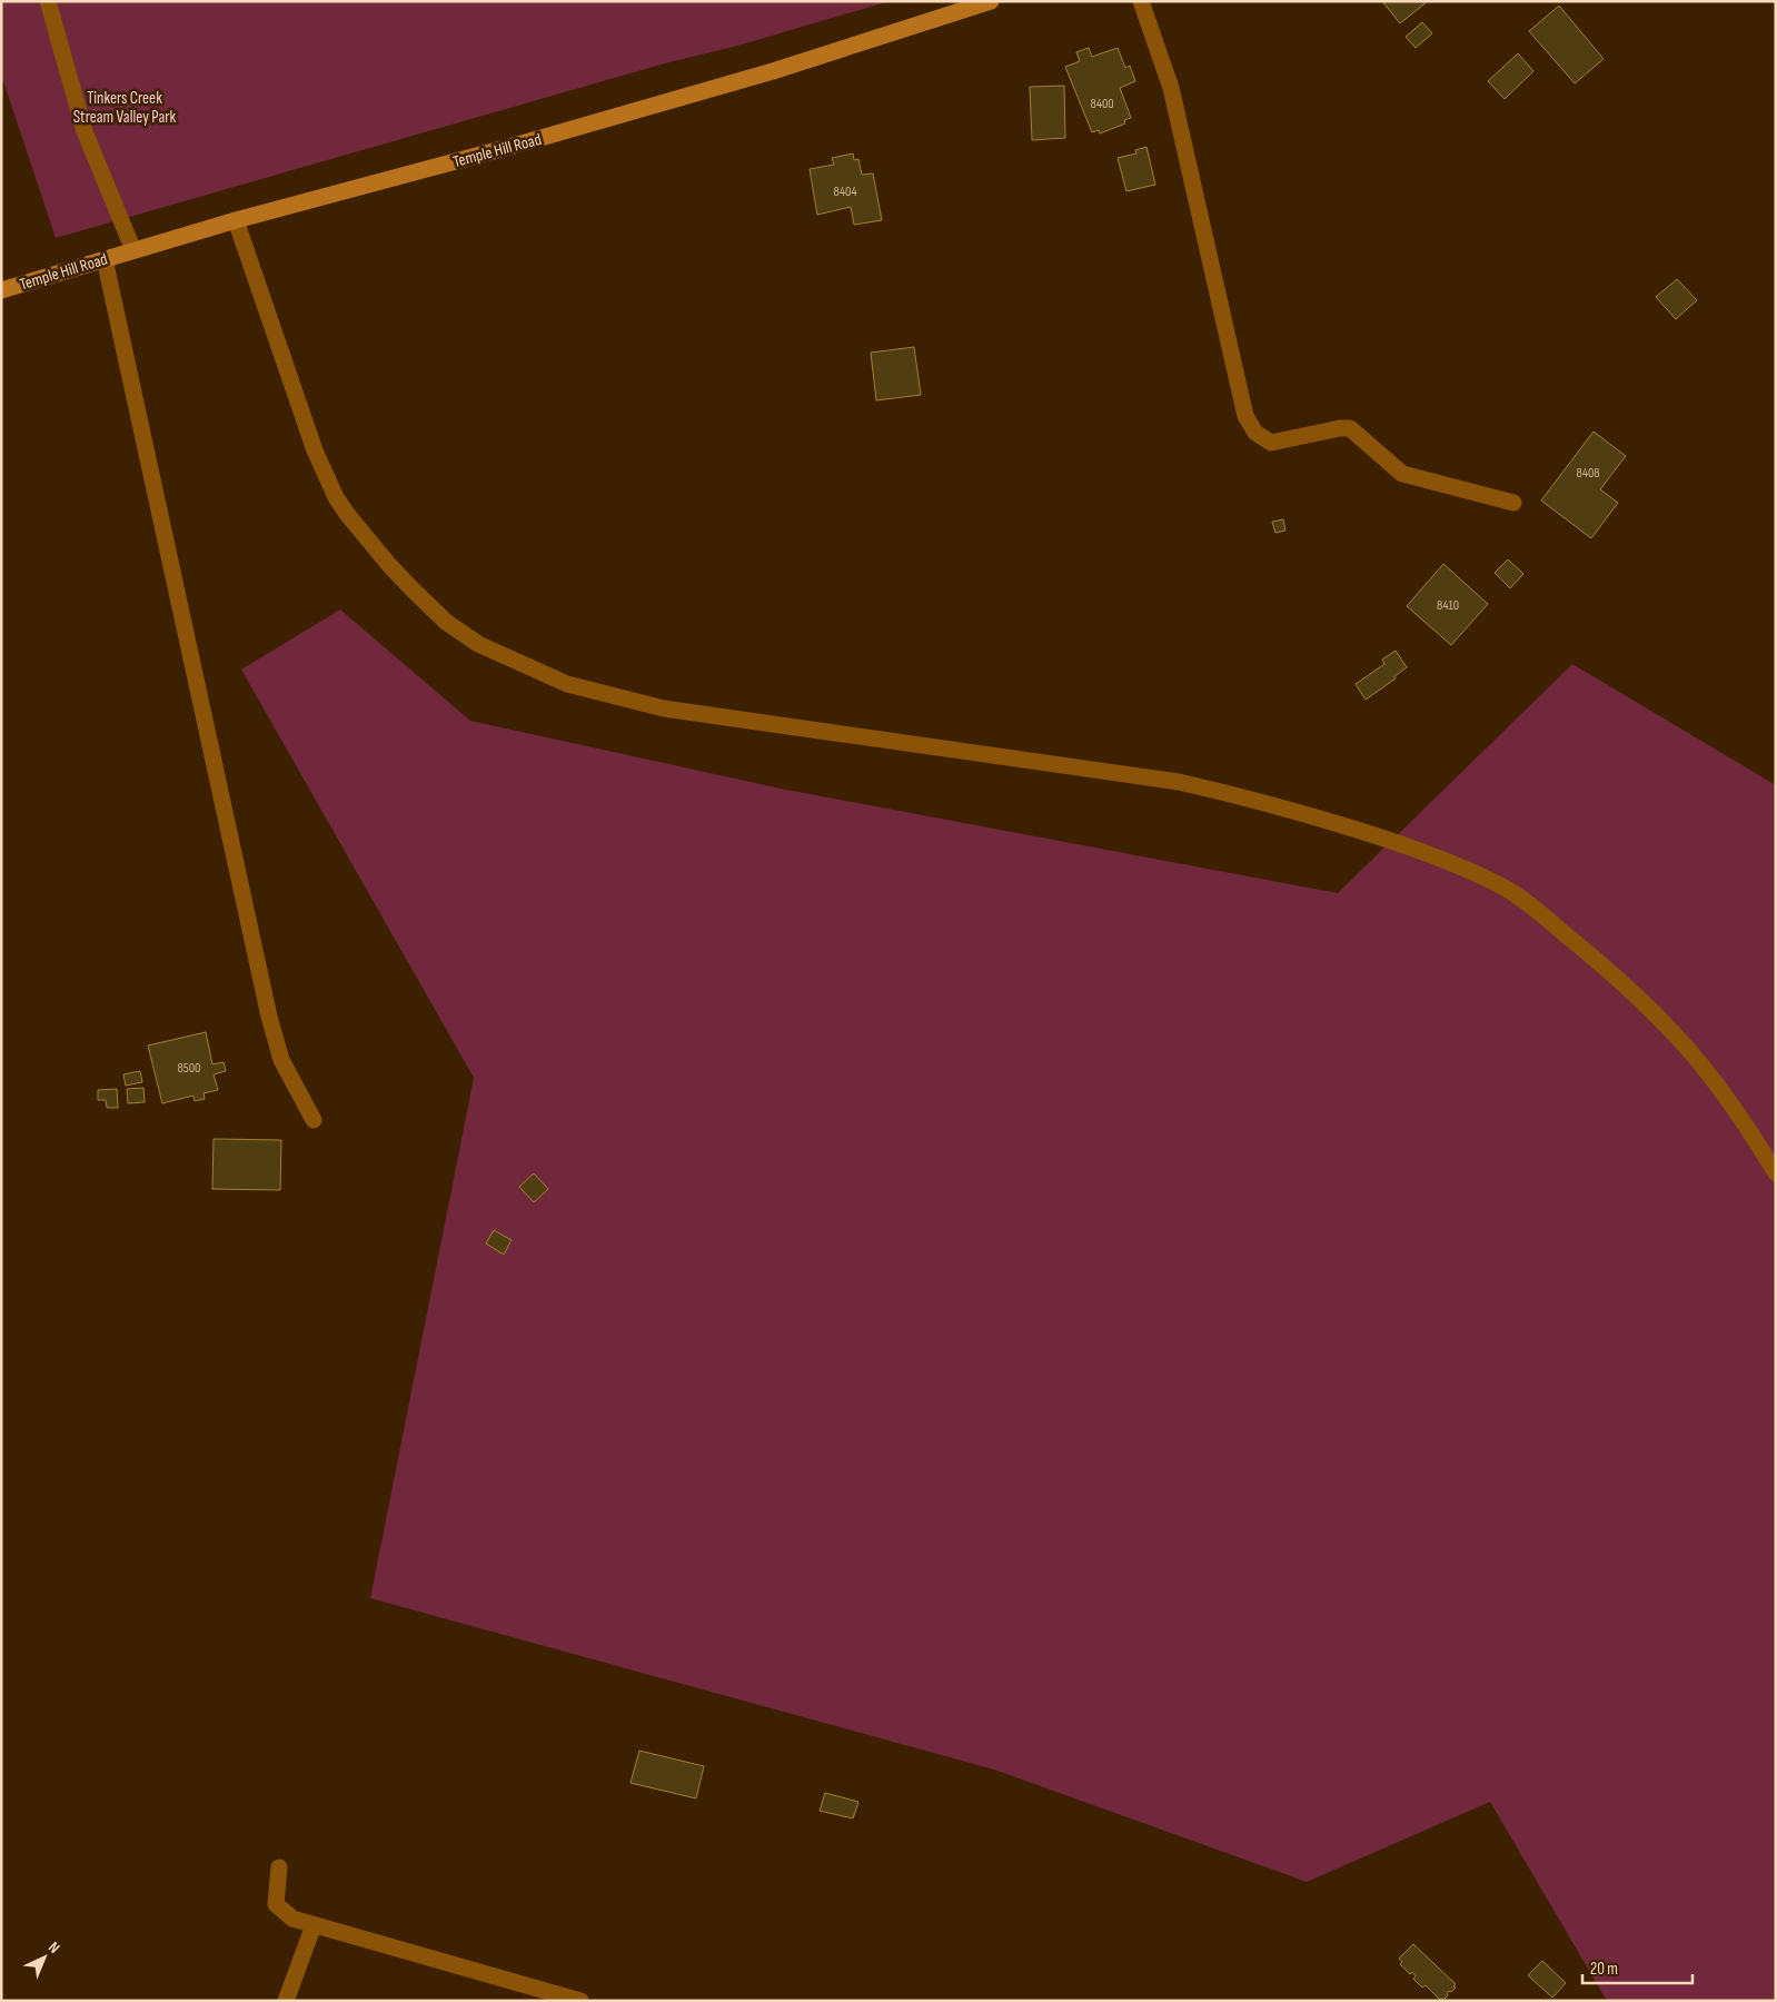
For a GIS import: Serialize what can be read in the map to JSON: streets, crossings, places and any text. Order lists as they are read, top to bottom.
{
  "streets": {
    "main road": ["Temple Hill Road"]
  },
  "parks": ["Tinkers Creek Stream Valley Park"],
  "house_numbers": [
    "8400",
    "8404",
    "8408",
    "8410",
    "8500"
  ],
  "scale_bar": "20 m",
  "north": "top right"
}
